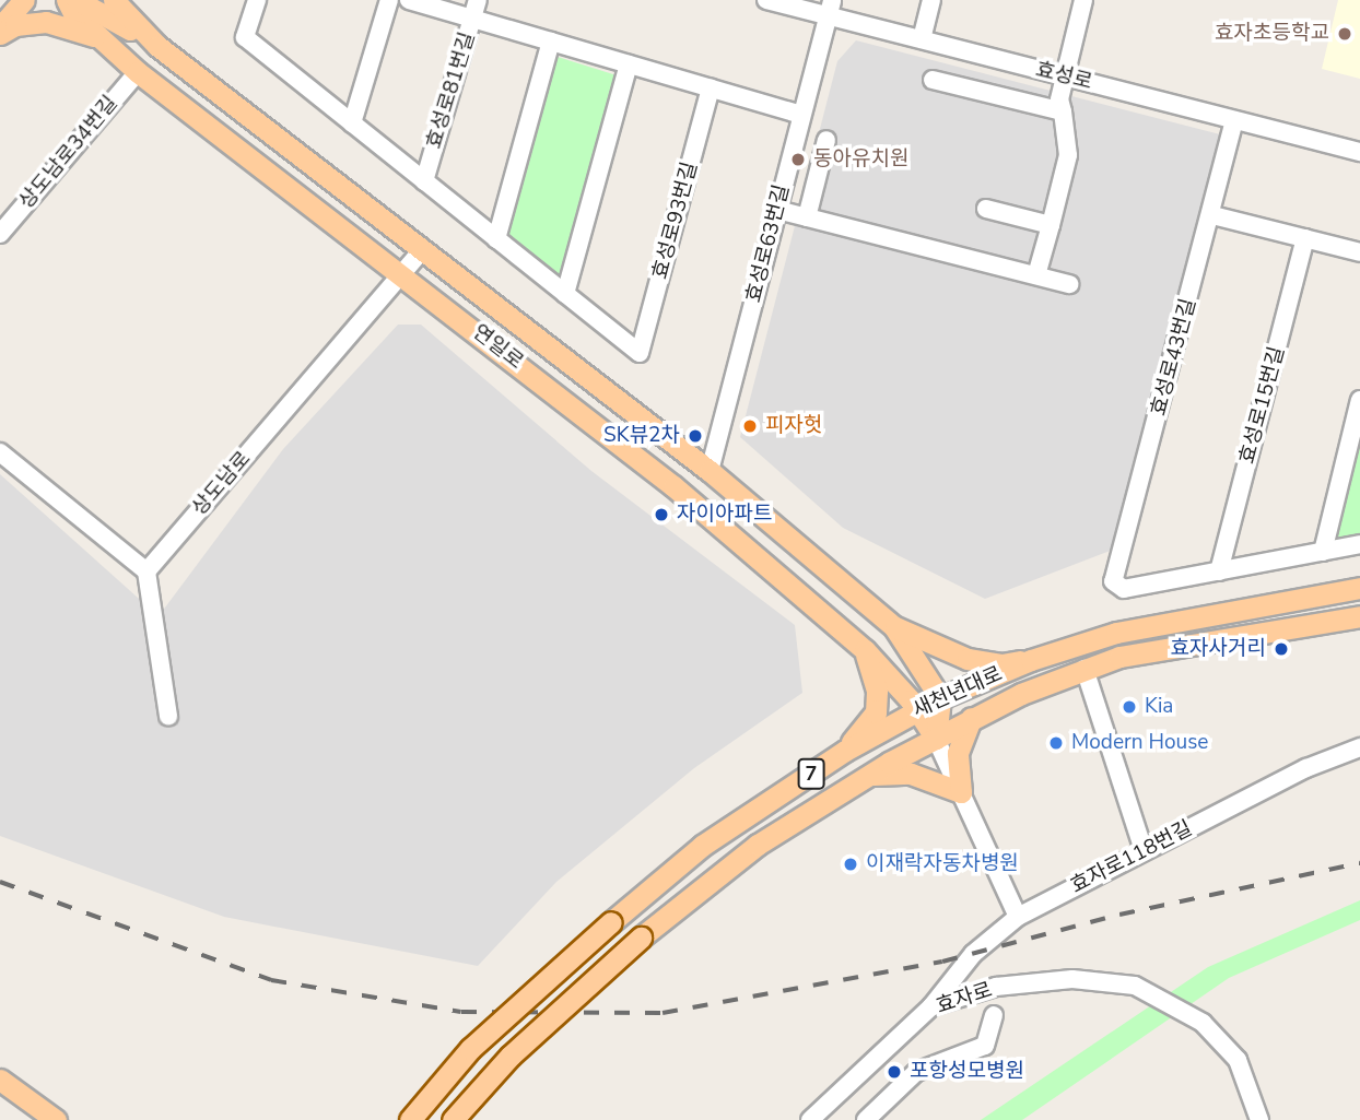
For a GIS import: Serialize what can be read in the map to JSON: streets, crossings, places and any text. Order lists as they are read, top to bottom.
{
  "streets": {
    "main road": ["연일로", "새천년대로", "7"],
    "street": [
      "효성로",
      "효성로81번길",
      "상도남로34번길",
      "효성로93번길",
      "효성로63번길",
      "효성로43번길",
      "효성로15번길",
      "상도남로",
      "효자로118번길",
      "효자로"
    ]
  },
  "crossings": [
    ["효성로", "효성로63번길"],
    ["효성로", "효성로43번길"],
    ["상도남로34번길", "연일로"],
    ["효성로63번길", "연일로"],
    ["연일로", "상도남로"],
    ["연일로", "새천년대로"],
    ["효성로43번길", "효성로15번길"],
    ["효자로118번길", "효자로"]
  ],
  "places": [
    "효자초등학교",
    "동아유치원",
    "피자헛",
    "SK뷰2차",
    "자이아파트",
    "효자사거리",
    "Kia",
    "Modern House",
    "이재락자동차병원",
    "포항성모병원"
  ]
}
